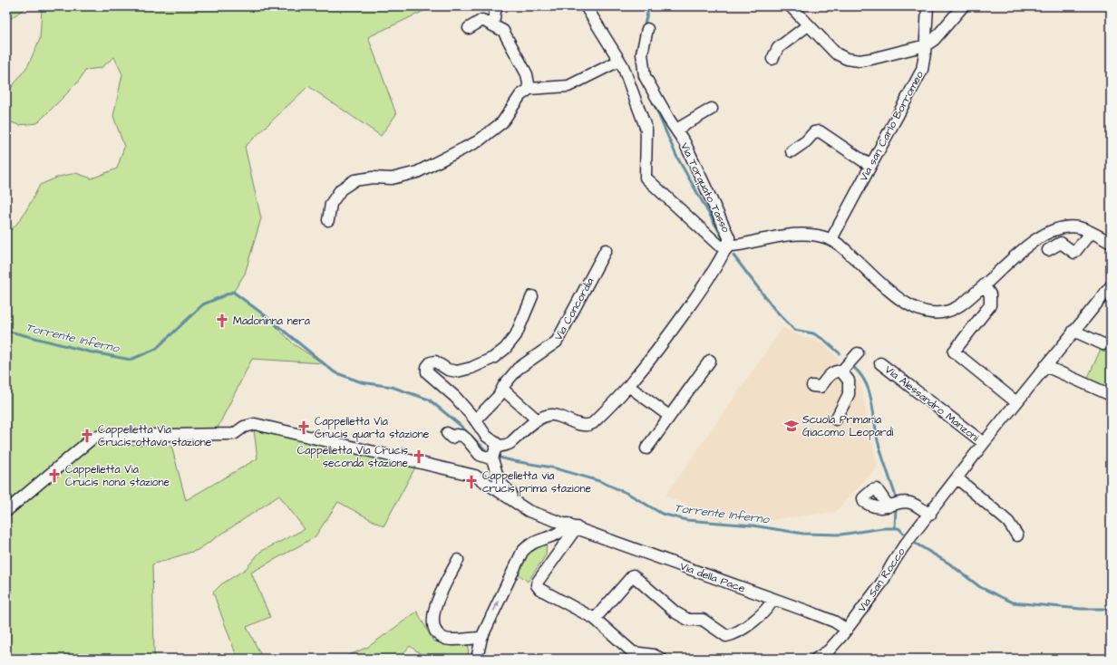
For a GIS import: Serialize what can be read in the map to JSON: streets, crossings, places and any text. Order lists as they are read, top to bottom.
{
  "streets": {
    "street": [
      "Via san Carlo Borromeo",
      "Via Torquato Tasso",
      "Via Concordia",
      "Via Alessandro Manzoni",
      "Via della Pace",
      "Via San Rocco"
    ]
  },
  "crossings": [
    ["Via Alessandro Manzoni", "Via San Rocco"],
    ["Via della Pace", "Via San Rocco"]
  ],
  "water": ["Torrente Inferno"],
  "places": {
    "church": [
      "Madoninna nera",
      "Cappelletta Via Crucis quarta stazione",
      "Cappelletta Via Crucis ottava stazione",
      "Cappelletta Via Crucis seconda stazione",
      "Cappelletta Via Crucis nona stazione",
      "Cappelletta via crucis prima stazione"
    ],
    "school or university": ["Scuola Primaria Giacomo Leopardi"]
  }
}
